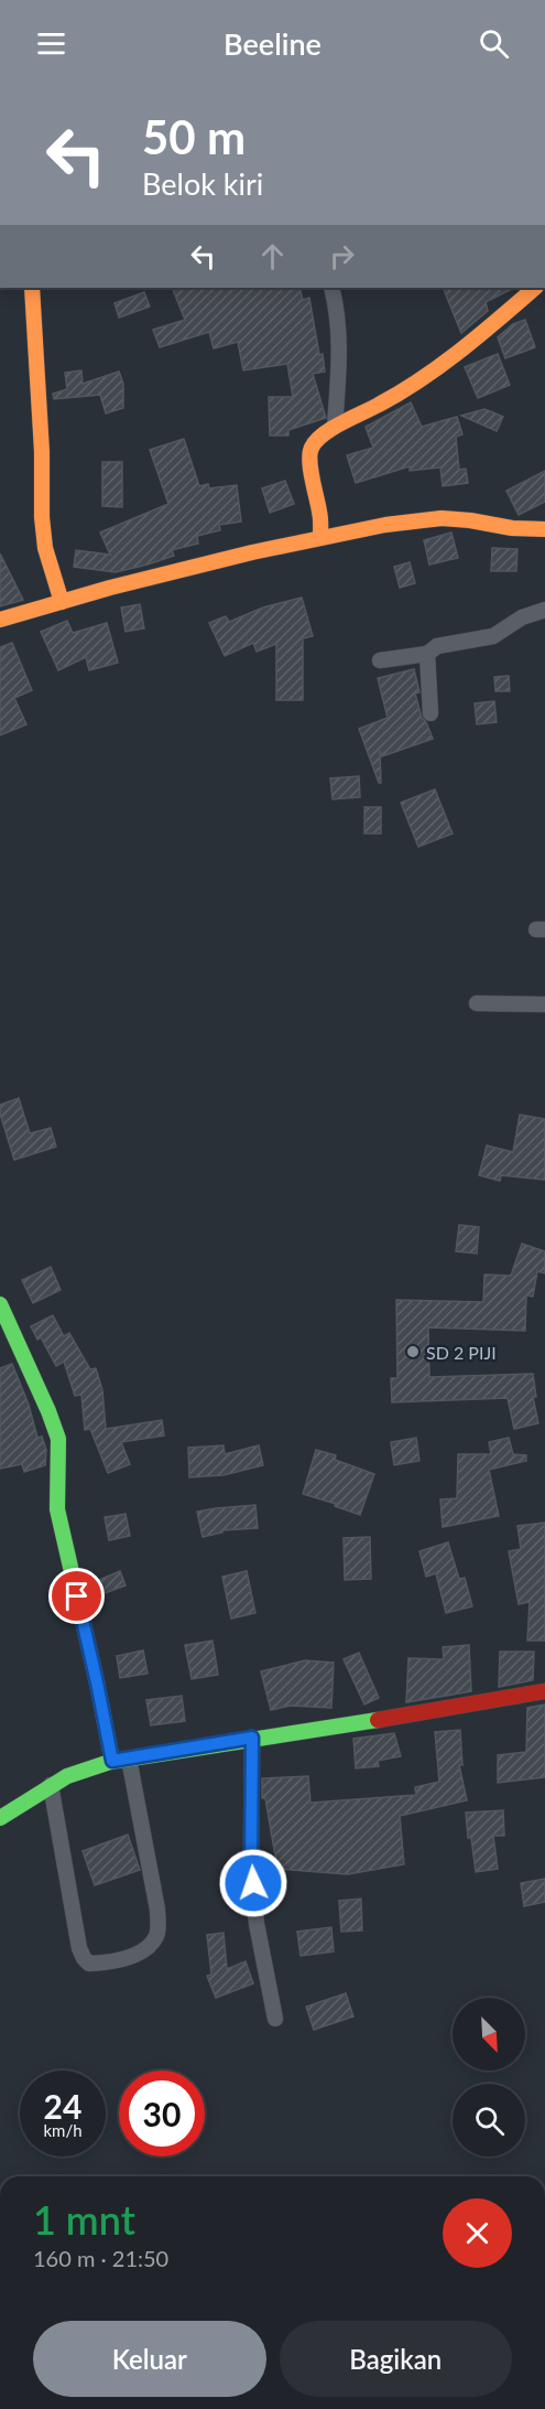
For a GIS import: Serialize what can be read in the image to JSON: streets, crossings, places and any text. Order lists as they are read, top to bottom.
{
  "places": ["SD 2 PIJI"],
  "north": "bottom right",
  "page": {
    "header": "Beeline",
    "turn": ["50 m", "Belok kiri"],
    "speed": "24 km/h",
    "limit": "30",
    "heading": ["1 mnt", "160 m · 21:50"],
    "buttons": ["Keluar", "Bagikan"]
  }
}
